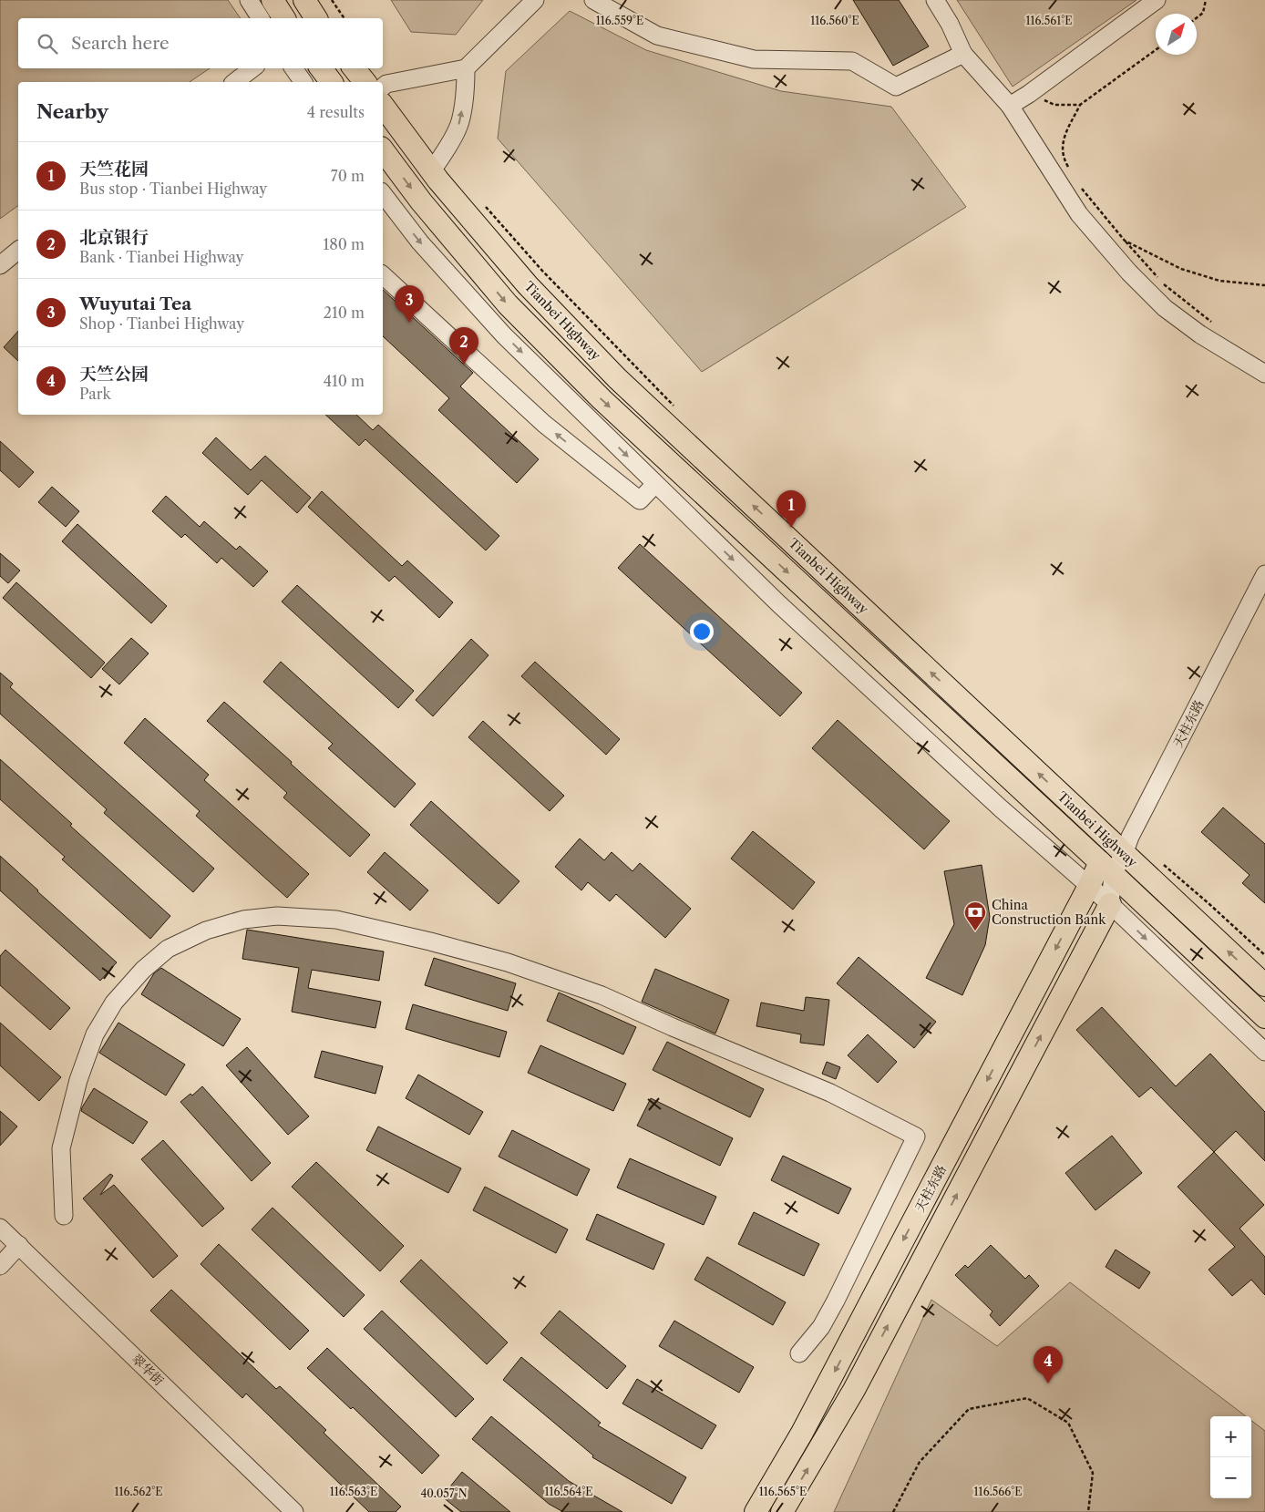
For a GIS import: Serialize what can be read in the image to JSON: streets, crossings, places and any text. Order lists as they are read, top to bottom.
{
  "streets": {
    "main road": ["Tianbei Highway", "天柱东路"],
    "street": ["翠华街"]
  },
  "crossings": [
    ["Tianbei Highway", "天柱东路"]
  ],
  "places": {
    "bank": ["China Construction Bank"]
  },
  "north": "top right",
  "page": {
    "search": "Search here",
    "heading": ["Nearby", "4 results"],
    "list": [
      {
        "mark": "1",
        "name": "天竺花园",
        "note": "Bus stop · Tianbei Highway",
        "value": "70 m"
      },
      {
        "mark": "2",
        "name": "北京银行",
        "note": "Bank · Tianbei Highway",
        "value": "180 m"
      },
      {
        "mark": "3",
        "name": "Wuyutai Tea",
        "note": "Shop · Tianbei Highway",
        "value": "210 m"
      },
      {
        "mark": "4",
        "name": "天竺公园",
        "note": "Park",
        "value": "410 m"
      }
    ],
    "pins": [
      "3",
      "2",
      "1",
      "4"
    ],
    "map_buttons": ["+", "−"]
  },
  "coordinates": [
    "116.559°E",
    "116.560°E",
    "116.561°E",
    "116.562°E",
    "116.563°E",
    "116.564°E",
    "116.565°E",
    "116.566°E",
    "40.057°N"
  ]
}
